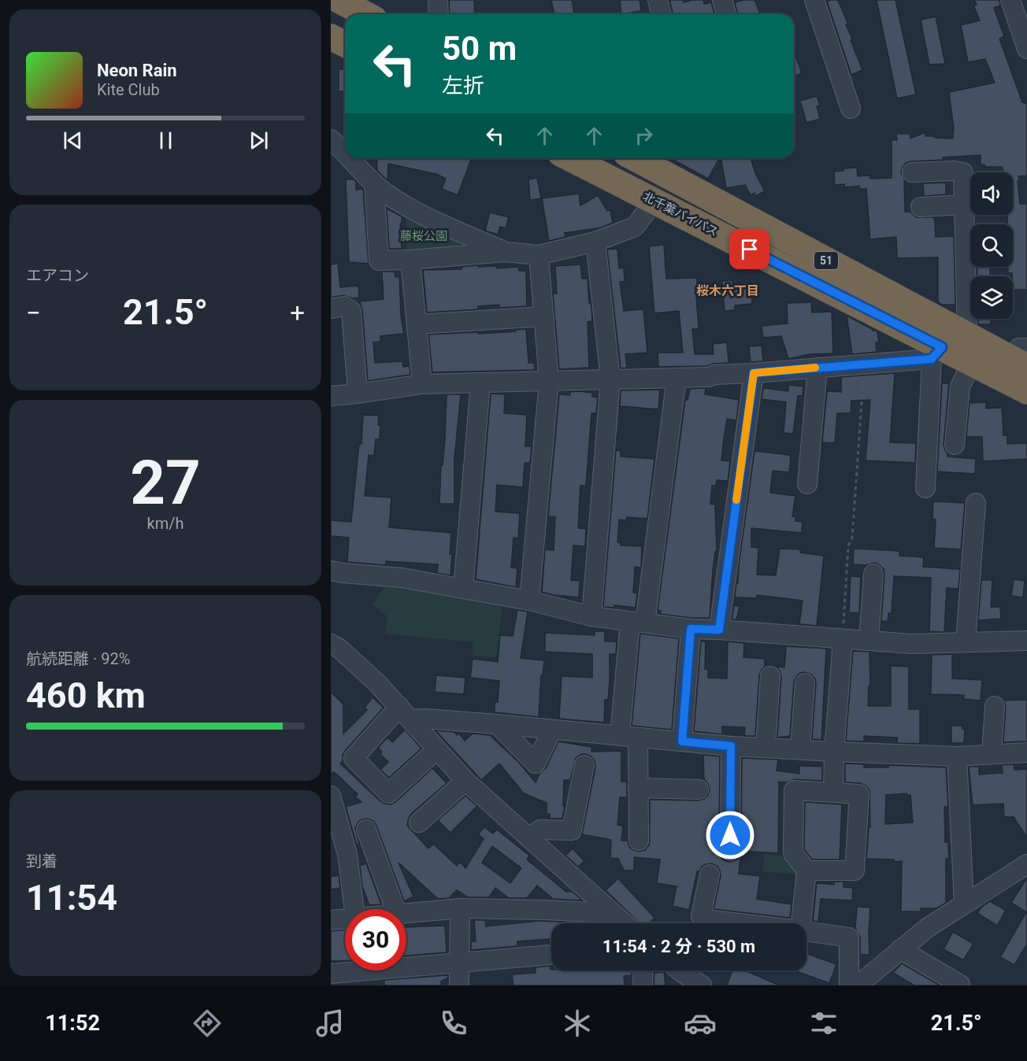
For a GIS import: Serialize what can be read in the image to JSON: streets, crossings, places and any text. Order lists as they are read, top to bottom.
{
  "streets": {
    "highway": ["北千葉バイパス", "51"]
  },
  "districts": ["桜木六丁目"],
  "parks": ["藤桜公園"],
  "page": {
    "turn": ["50 m", "左折"],
    "song": ["Neon Rain", "Kite Club"],
    "tile": [
      "エアコン",
      ["27", "km/h"],
      ["航続距離 · 92%", "460 km"],
      ["到着", "11:54"]
    ],
    "heat": ["−", "21.5°", "+"],
    "limit": "30",
    "trip": "11:54 · 2 分 · 530 m",
    "tabs": ["11:52", "21.5°"]
  }
}
